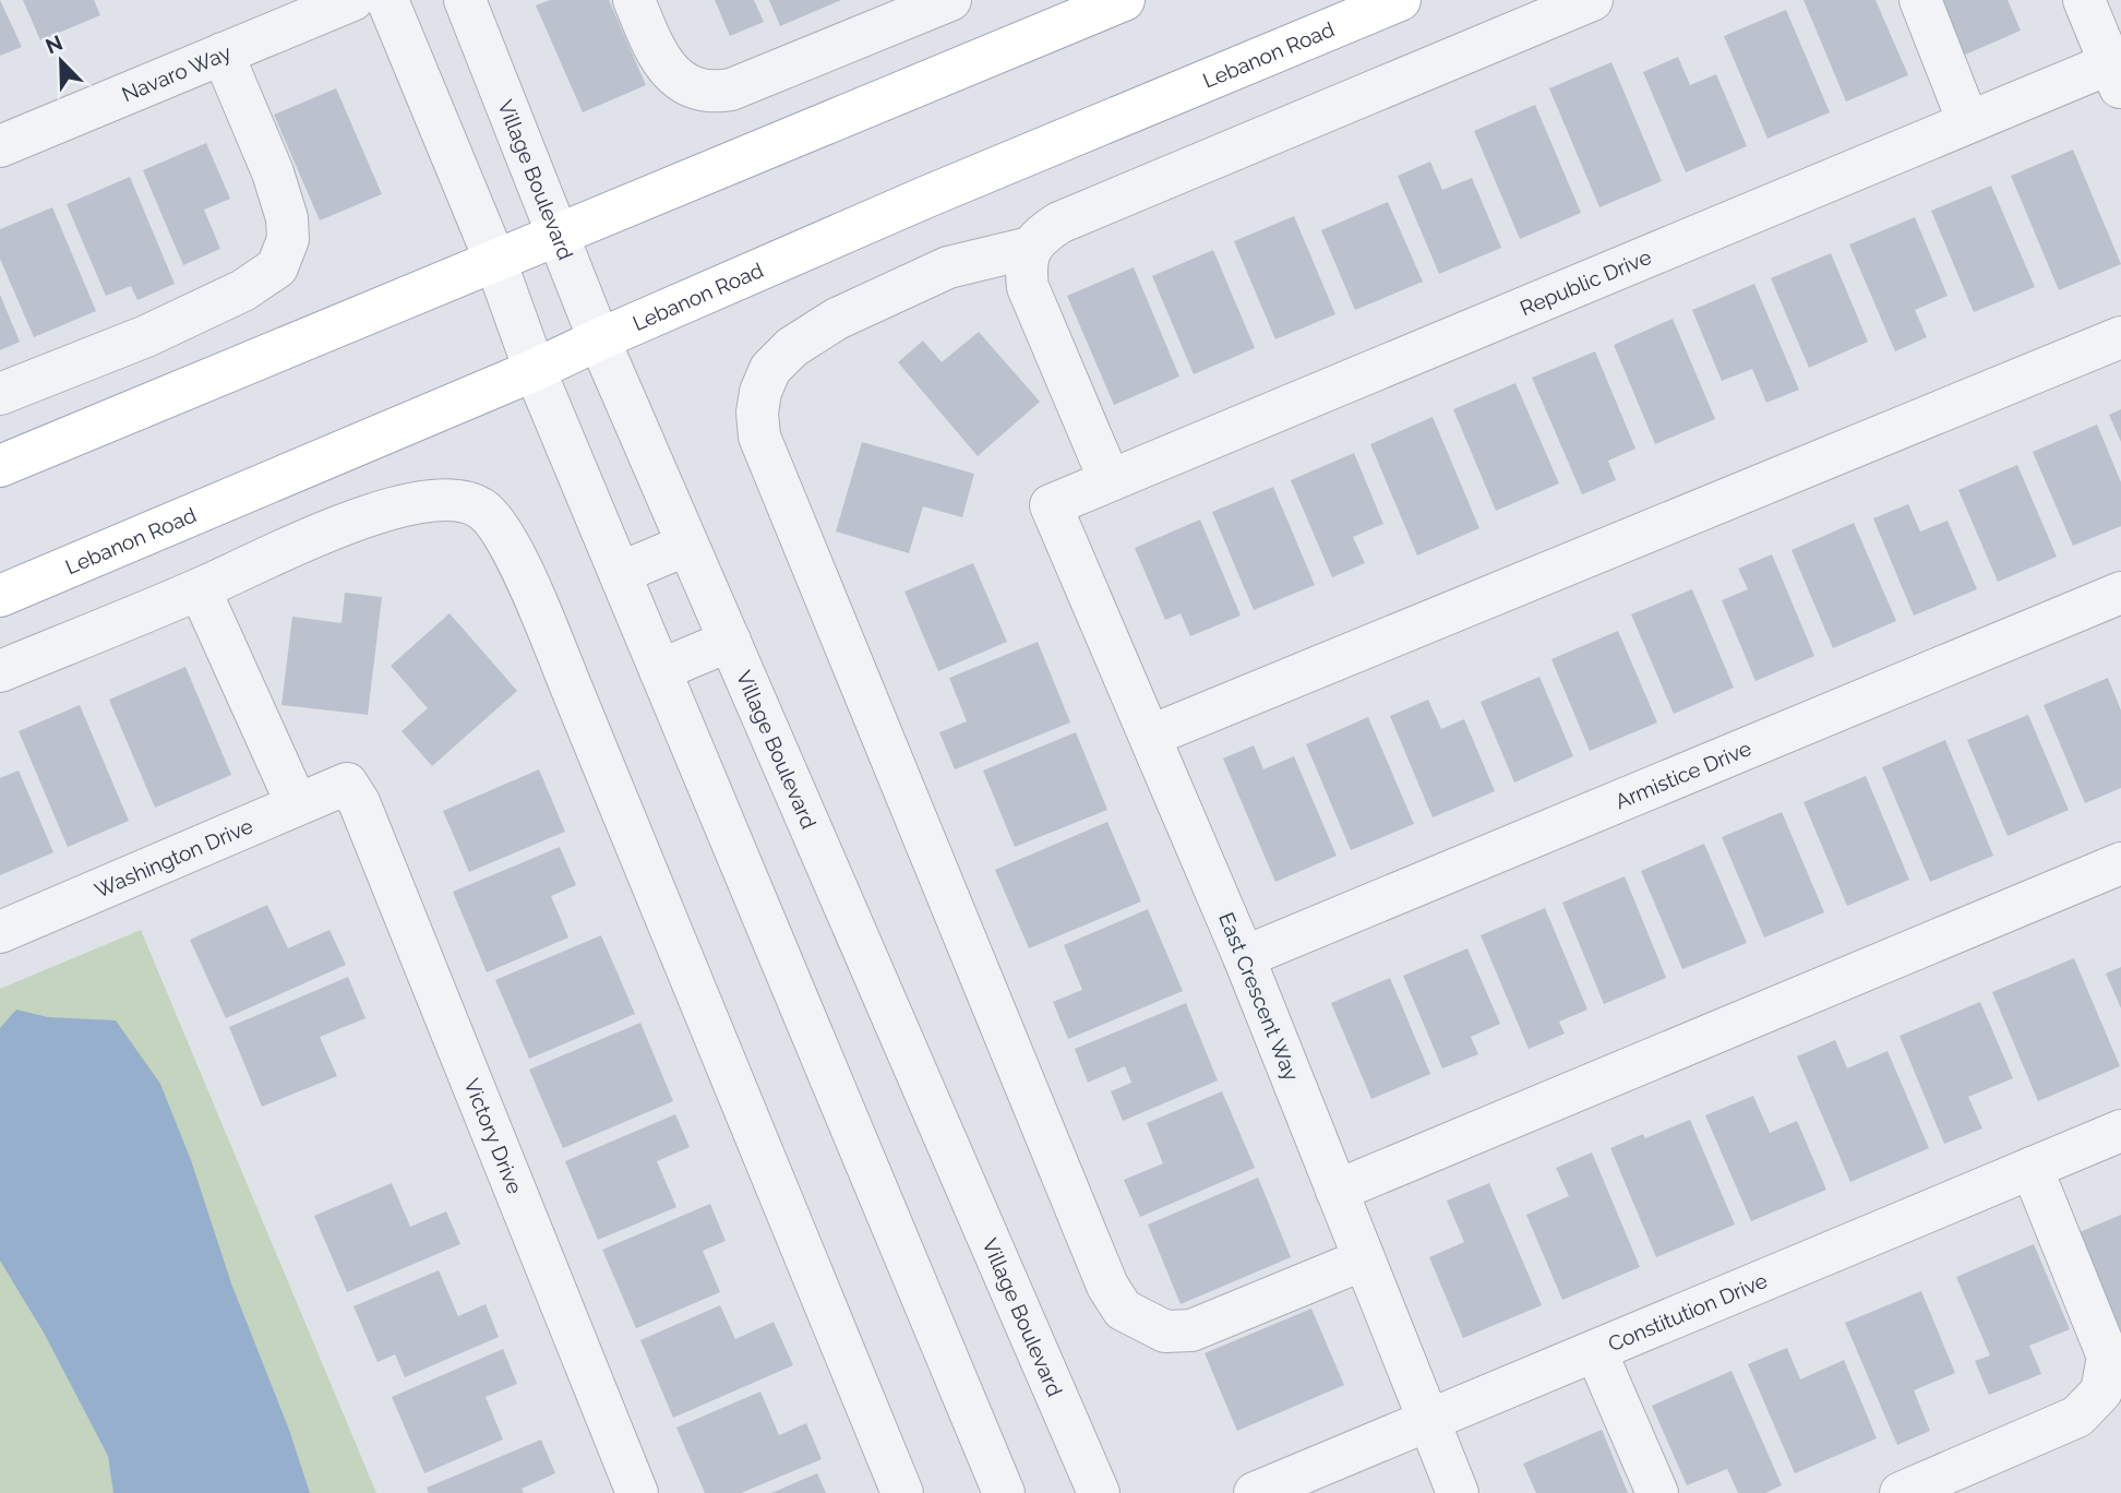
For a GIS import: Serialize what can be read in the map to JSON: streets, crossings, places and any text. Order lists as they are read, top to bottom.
{
  "streets": {
    "main road": ["Lebanon Road"],
    "street": [
      "Navaro Way",
      "Village Boulevard",
      "Republic Drive",
      "Armistice Drive",
      "Washington Drive",
      "East Crescent Way",
      "Victory Drive",
      "Constitution Drive"
    ]
  },
  "crossings": [
    ["Lebanon Road", "Village Boulevard"],
    ["Republic Drive", "East Crescent Way"],
    ["Armistice Drive", "East Crescent Way"],
    ["Washington Drive", "Victory Drive"],
    ["East Crescent Way", "Constitution Drive"]
  ],
  "north": "top left"
}
